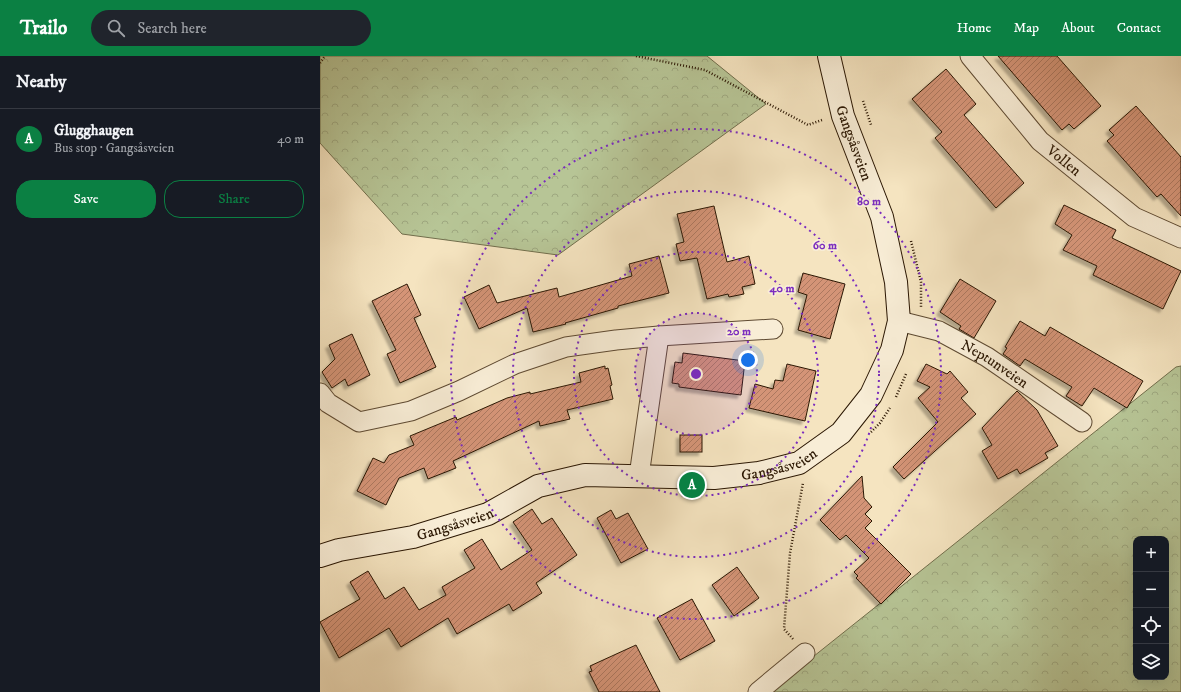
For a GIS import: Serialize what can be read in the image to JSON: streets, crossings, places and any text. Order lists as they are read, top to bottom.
{
  "streets": {
    "street": ["Gangsåsveien", "Vollen", "Neptunveien"]
  },
  "crossings": [
    ["Gangsåsveien", "Neptunveien"]
  ],
  "page": {
    "header": "Trailo",
    "search": "Search here",
    "nav": [
      "Home",
      "Map",
      "About",
      "Contact"
    ],
    "heading": "Nearby",
    "list": [
      {
        "mark": "A",
        "name": "Glugghaugen",
        "note": "Bus stop · Gangsåsveien",
        "value": "40 m"
      }
    ],
    "buttons": ["Save", "Share"],
    "pins": "A",
    "map_buttons": ["+", "−"]
  },
  "rings": [
    "80 m",
    "60 m",
    "40 m",
    "20 m"
  ]
}
